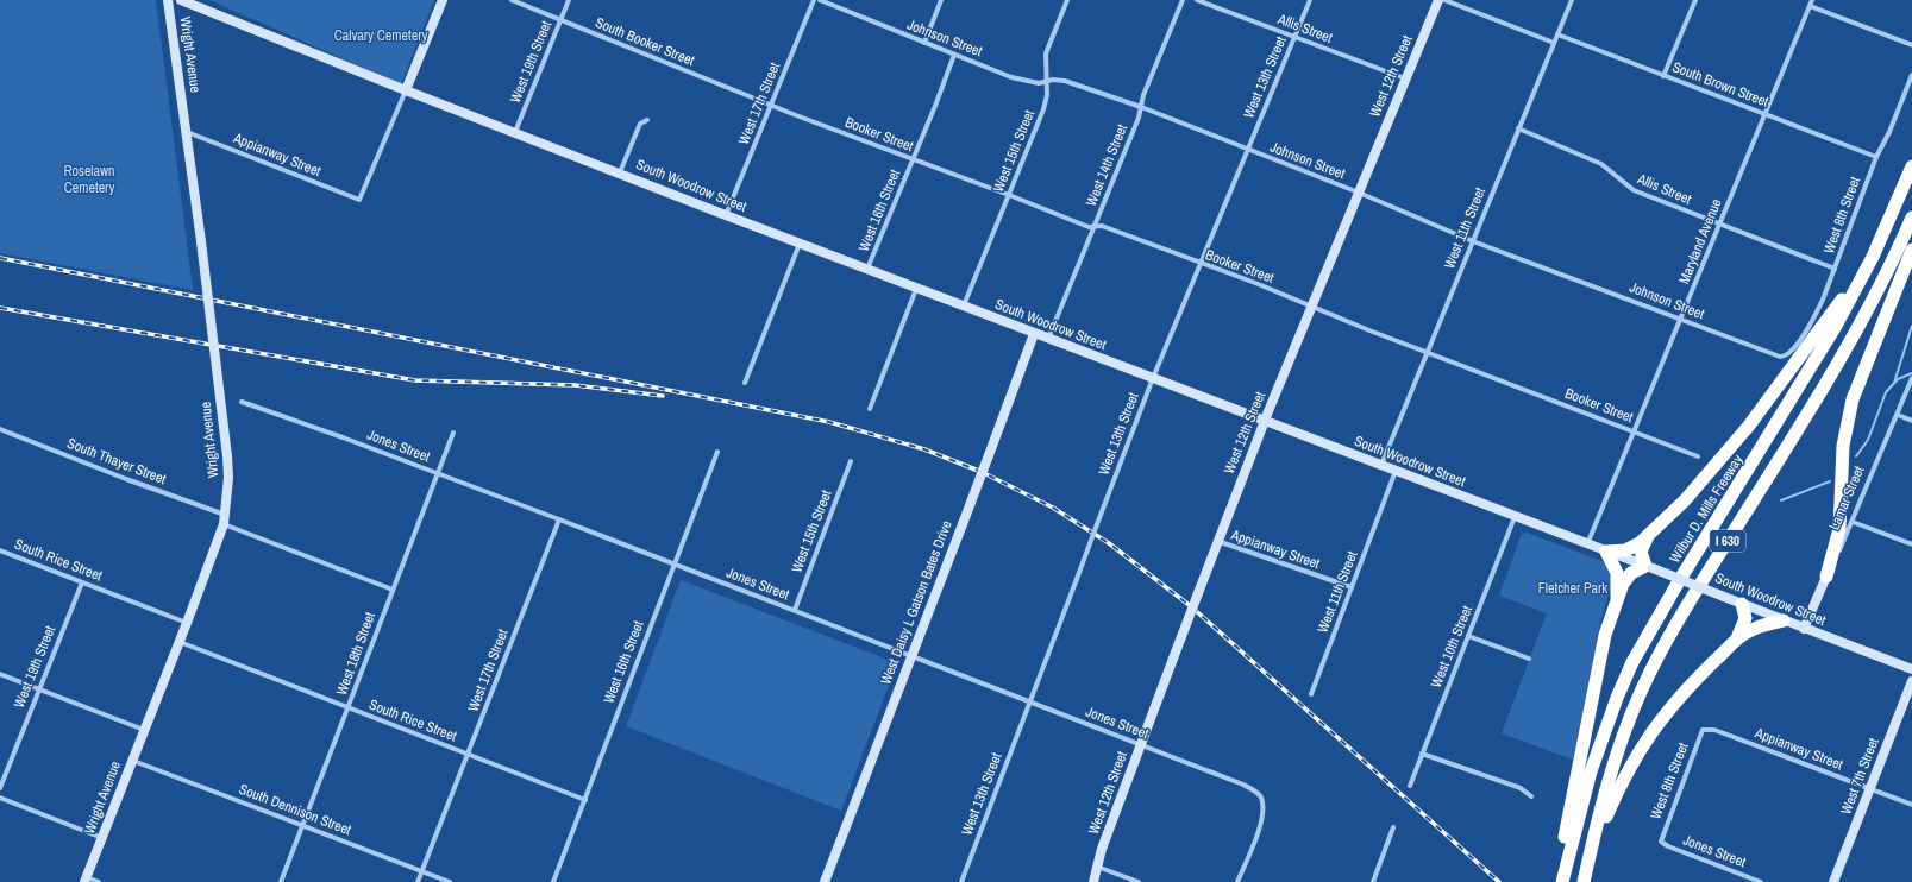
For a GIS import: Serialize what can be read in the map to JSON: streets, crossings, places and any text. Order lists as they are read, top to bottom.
{
  "streets": {
    "highway": ["Wilbur D. Mills Freeway", "I 630"],
    "main road": [
      "Wright Avenue",
      "West 12th Street",
      "South Woodrow Street",
      "Lamar Street",
      "West Daisy L Gatson Bates Drive",
      "West 7th Street"
    ],
    "street": [
      "Allis Street",
      "Johnson Street",
      "South Booker Street",
      "West 19th Street",
      "West 13th Street",
      "South Brown Street",
      "West 17th Street",
      "Booker Street",
      "West 15th Street",
      "Appianway Street",
      "West 14th Street",
      "West 16th Street",
      "West 8th Street",
      "West 11th Street",
      "Maryland Avenue",
      "Jones Street",
      "South Thayer Street",
      "South Rice Street",
      "West 10th Street",
      "West 18th Street",
      "South Dennison Street"
    ]
  },
  "crossings": [
    ["Allis Street", "West 12th Street"],
    ["Allis Street", "West 13th Street"],
    ["Allis Street", "West 8th Street"],
    ["Allis Street", "West 11th Street"],
    ["Allis Street", "Maryland Avenue"],
    ["Johnson Street", "West 12th Street"],
    ["Johnson Street", "West 13th Street"],
    ["Johnson Street", "West 15th Street"],
    ["Johnson Street", "West 14th Street"],
    ["Johnson Street", "West 16th Street"],
    ["Johnson Street", "West 8th Street"],
    ["Johnson Street", "West 11th Street"],
    ["Johnson Street", "Maryland Avenue"],
    ["South Booker Street", "West 19th Street"],
    ["South Booker Street", "West 17th Street"],
    ["South Booker Street", "Booker Street"],
    ["Wright Avenue", "Appianway Street"],
    ["Wright Avenue", "South Thayer Street"],
    ["Wright Avenue", "South Rice Street"],
    ["Wright Avenue", "South Dennison Street"],
    ["West 19th Street", "South Woodrow Street"],
    ["West 19th Street", "South Rice Street"],
    ["West 12th Street", "Booker Street"],
    ["West 12th Street", "Appianway Street"],
    ["West 12th Street", "South Woodrow Street"],
    ["West 12th Street", "Jones Street"],
    ["West 13th Street", "Booker Street"],
    ["West 13th Street", "South Woodrow Street"],
    ["West 13th Street", "Jones Street"],
    ["South Brown Street", "West 8th Street"],
    ["South Brown Street", "West 11th Street"],
    ["South Brown Street", "Maryland Avenue"],
    ["West 17th Street", "Booker Street"],
    ["West 17th Street", "South Woodrow Street"],
    ["West 17th Street", "Jones Street"],
    ["West 17th Street", "South Rice Street"],
    ["West 17th Street", "South Dennison Street"],
    ["Booker Street", "West 15th Street"],
    ["Booker Street", "West 14th Street"],
    ["Booker Street", "West 16th Street"],
    ["Booker Street", "West 11th Street"],
    ["Booker Street", "Maryland Avenue"],
    ["West 15th Street", "South Woodrow Street"],
    ["West 15th Street", "Jones Street"],
    ["Appianway Street", "South Woodrow Street"],
    ["Appianway Street", "West 8th Street"],
    ["Appianway Street", "West 11th Street"],
    ["Appianway Street", "West 7th Street"],
    ["West 14th Street", "South Woodrow Street"],
    ["South Woodrow Street", "West 16th Street"],
    ["South Woodrow Street", "West 11th Street"],
    ["South Woodrow Street", "Maryland Avenue"],
    ["South Woodrow Street", "Lamar Street"],
    ["South Woodrow Street", "West Daisy L Gatson Bates Drive"],
    ["South Woodrow Street", "West 10th Street"],
    ["West 16th Street", "Jones Street"],
    ["West 16th Street", "South Rice Street"],
    ["West 8th Street", "Jones Street"],
    ["Jones Street", "West Daisy L Gatson Bates Drive"],
    ["Jones Street", "West 18th Street"],
    ["South Thayer Street", "West 18th Street"],
    ["South Rice Street", "West 18th Street"],
    ["West 18th Street", "South Dennison Street"]
  ],
  "parks": ["Calvary Cemetery", "Roselawn Cemetery", "Fletcher Park"]
}
